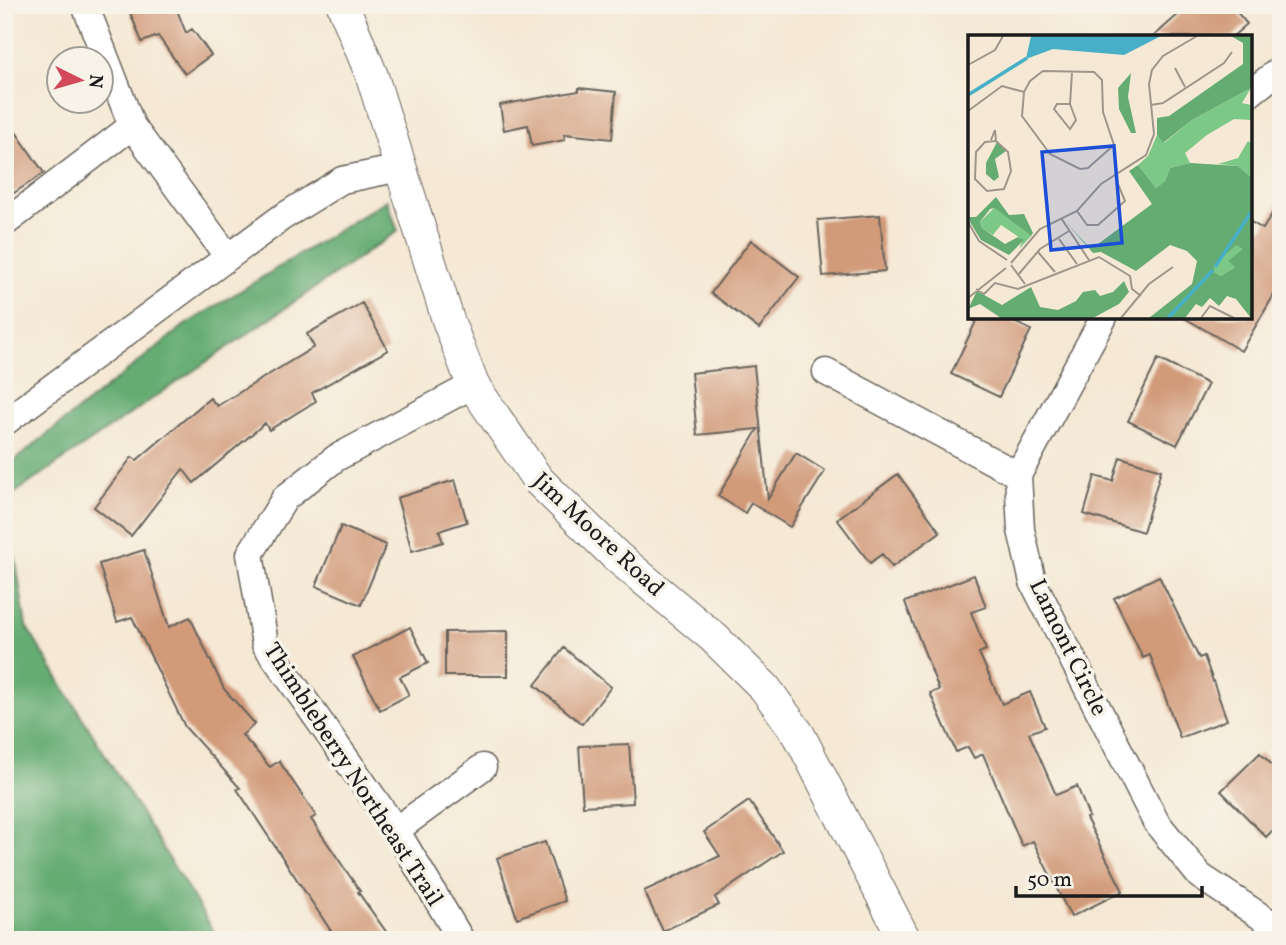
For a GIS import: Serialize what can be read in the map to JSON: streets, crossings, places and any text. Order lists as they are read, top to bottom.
{
  "streets": {
    "street": ["Jim Moore Road", "Lamont Circle", "Thimbleberry Northeast Trail"]
  },
  "crossings": [
    ["Jim Moore Road", "Thimbleberry Northeast Trail"]
  ],
  "scale_bar": "50 m",
  "north": "right"
}
